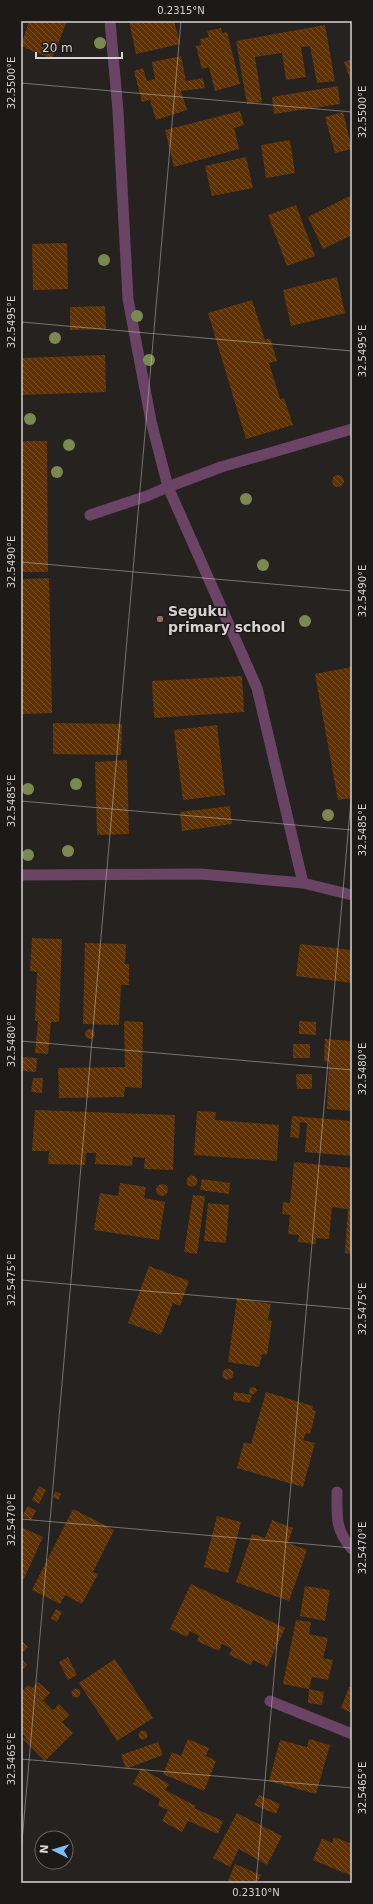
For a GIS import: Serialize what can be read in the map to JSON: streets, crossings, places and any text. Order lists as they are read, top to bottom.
{
  "places": ["Seguku primary school"],
  "scale_bar": "20 m",
  "north": "left",
  "coordinates": [
    "0.2315°N",
    "32.5500°E",
    "32.5495°E",
    "32.5490°E",
    "32.5485°E",
    "32.5480°E",
    "32.5475°E",
    "32.5470°E",
    "32.5465°E",
    "0.2310°N"
  ]
}
